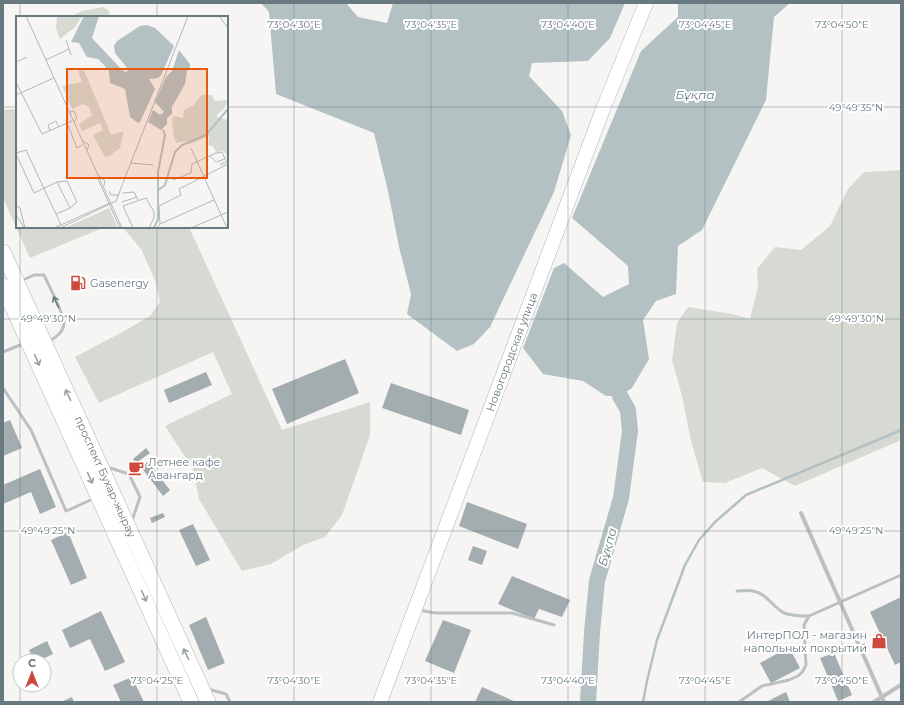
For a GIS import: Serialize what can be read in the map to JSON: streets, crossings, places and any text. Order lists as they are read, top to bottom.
{
  "streets": {
    "main road": ["проспект Бухар-жырау"],
    "street": ["Новогородская улица"]
  },
  "water": ["Бұқпа"],
  "places": {
    "fuel station": ["Gasenergy"],
    "cafe": ["Летнее кафе Авангард"],
    "shop": ["ИнтерПОЛ - магазин напольных покрытий"]
  },
  "north": "top",
  "coordinates": [
    "73°04'30\"E",
    "73°04'35\"E",
    "73°04'40\"E",
    "73°04'45\"E",
    "73°04'50\"E",
    "49°49'35\"N",
    "49°49'30\"N",
    "49°49'25\"N",
    "73°04'25\"E"
  ]
}
